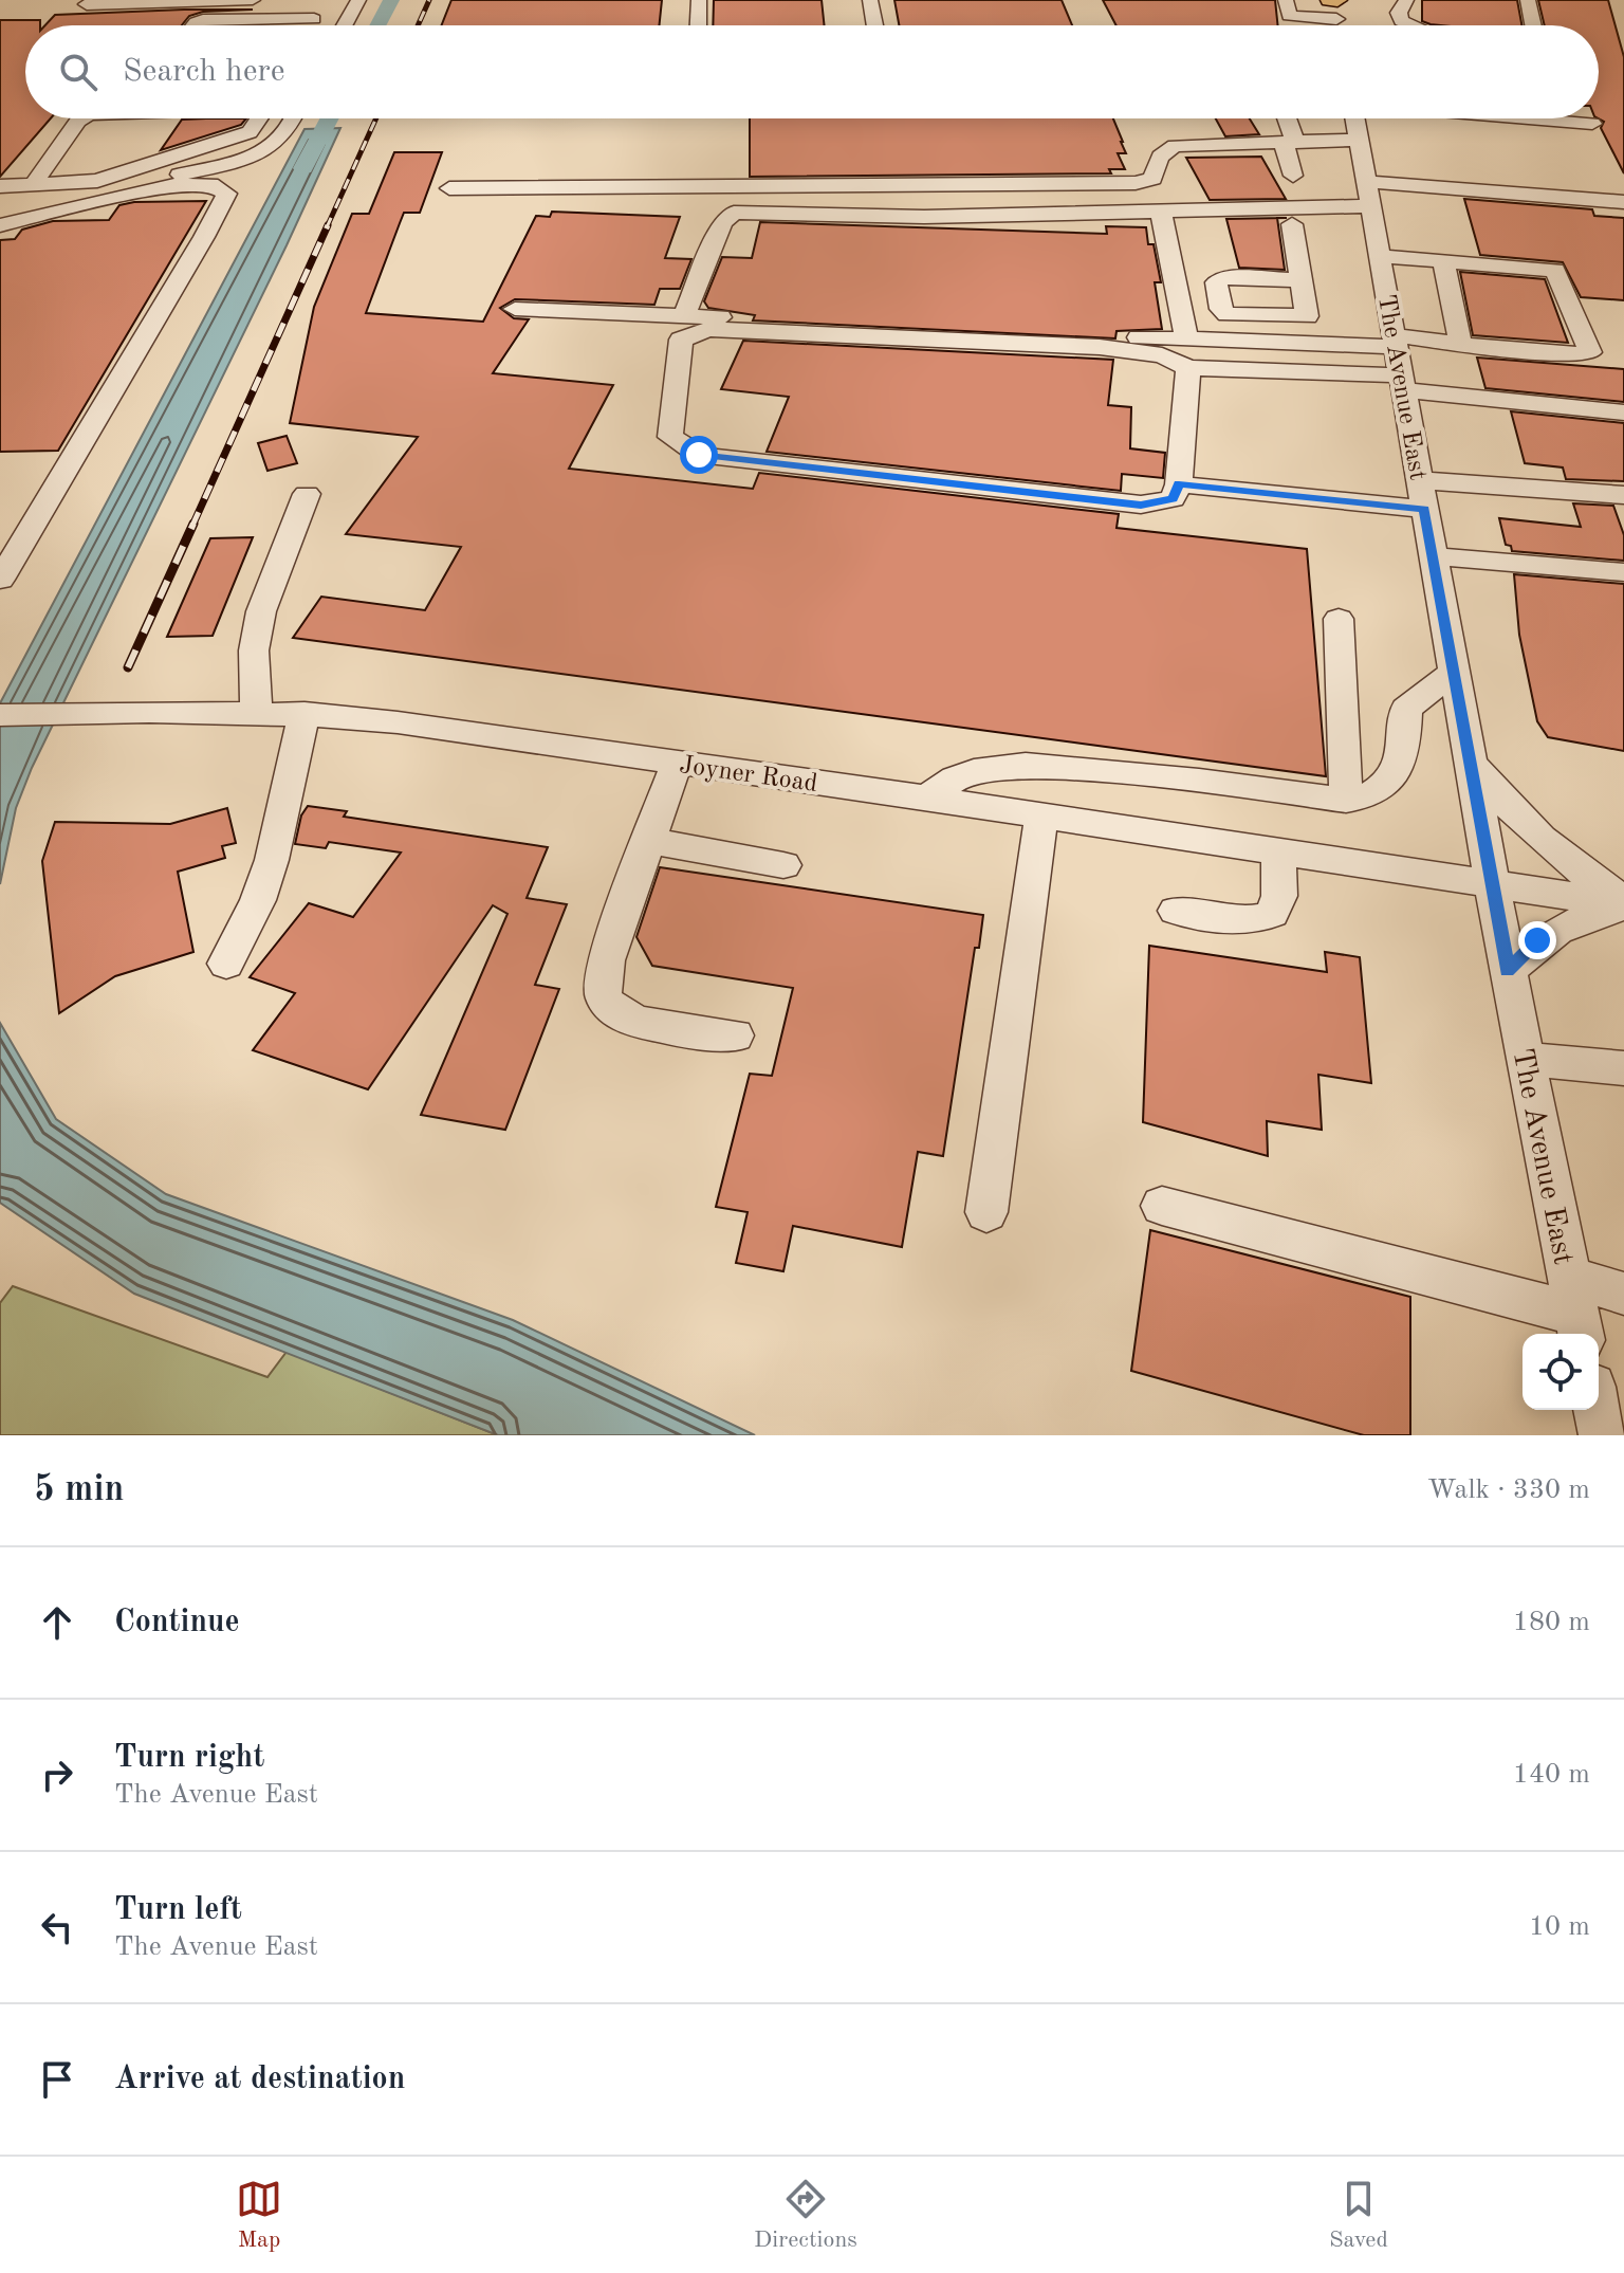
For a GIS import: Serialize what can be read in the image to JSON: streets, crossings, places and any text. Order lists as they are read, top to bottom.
{
  "streets": {
    "street": ["The Avenue East", "Joyner Road"]
  },
  "crossings": [
    ["The Avenue East", "Joyner Road"]
  ],
  "page": {
    "search": "Search here",
    "heading": ["5 min", "Walk · 330 m"],
    "list": [
      ["Continue", "180 m"],
      ["Turn right", "The Avenue East", "140 m"],
      ["Turn left", "The Avenue East", "10 m"],
      "Arrive at destination"
    ],
    "nav": ["Map", "Directions", "Saved"]
  }
}
